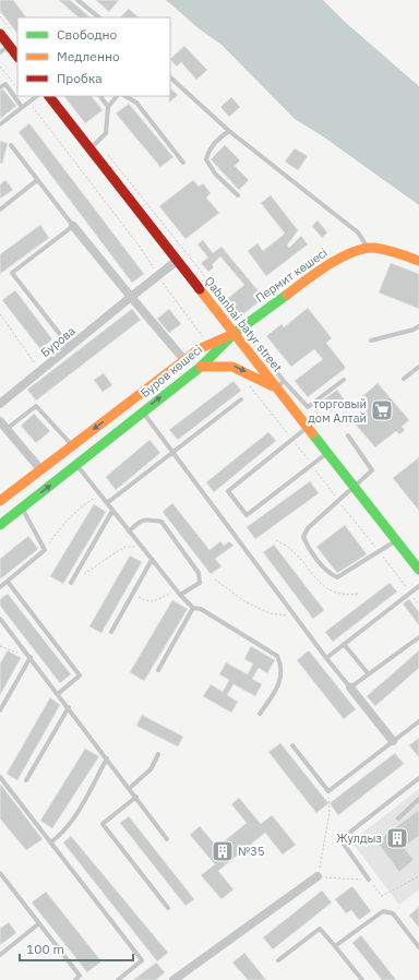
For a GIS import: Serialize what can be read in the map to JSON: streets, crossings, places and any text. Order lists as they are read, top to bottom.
{
  "streets": {
    "main road": ["Пермит көшесі", "Qabanbai batyr street", "Буров көшесі"],
    "street": ["Бурова"]
  },
  "crossings": [
    ["Пермит көшесі", "Qabanbai batyr street"],
    ["Пермит көшесі", "Буров көшесі"],
    ["Qabanbai batyr street", "Бурова"],
    ["Qabanbai batyr street", "Буров көшесі"]
  ],
  "places": {
    "supermarket": ["торговый дом Алтай"],
    "building": ["Жулдыз", "№35"]
  },
  "legend": ["Свободно", "Медленно", "Пробка"],
  "scale_bar": "100 m"
}
